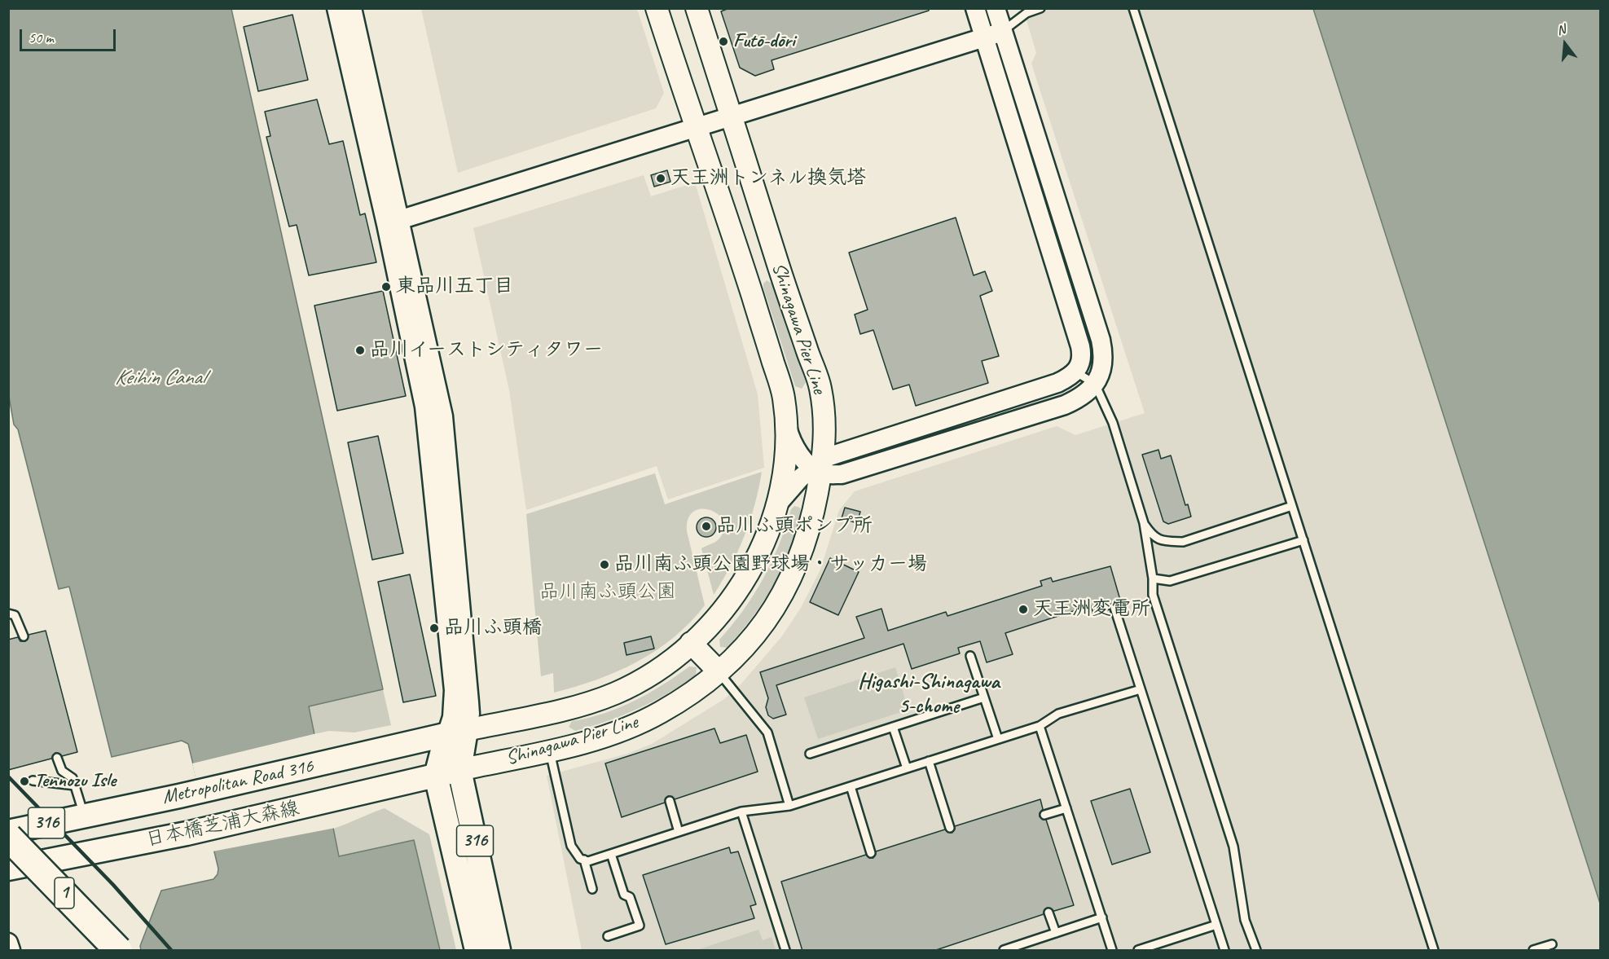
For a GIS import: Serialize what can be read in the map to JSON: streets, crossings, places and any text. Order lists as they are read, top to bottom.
{
  "streets": {
    "highway": ["1"],
    "main road": [
      "Shinagawa Pier Line",
      "Metropolitan Road 316",
      "316",
      "日本橋芝浦大森線"
    ]
  },
  "crossings": [
    ["Shinagawa Pier Line", "Metropolitan Road 316"],
    ["Shinagawa Pier Line", "316"],
    ["Metropolitan Road 316", "316"],
    ["Metropolitan Road 316", "1"],
    ["316", "日本橋芝浦大森線"]
  ],
  "districts": ["Higashi-Shinagawa 5-chome"],
  "water": ["Keihin Canal"],
  "parks": ["品川南ふ頭公園"],
  "places": [
    "Futō-dōri",
    "天王洲トンネル換気塔",
    "東品川五丁目",
    "品川イーストシティタワー",
    "品川ふ頭ポンプ所",
    "品川南ふ頭公園野球場・サッカー場",
    "天王洲変電所",
    "品川ふ頭橋",
    "Tennozu Isle"
  ],
  "scale_bar": "50 m",
  "north": "top"
}
